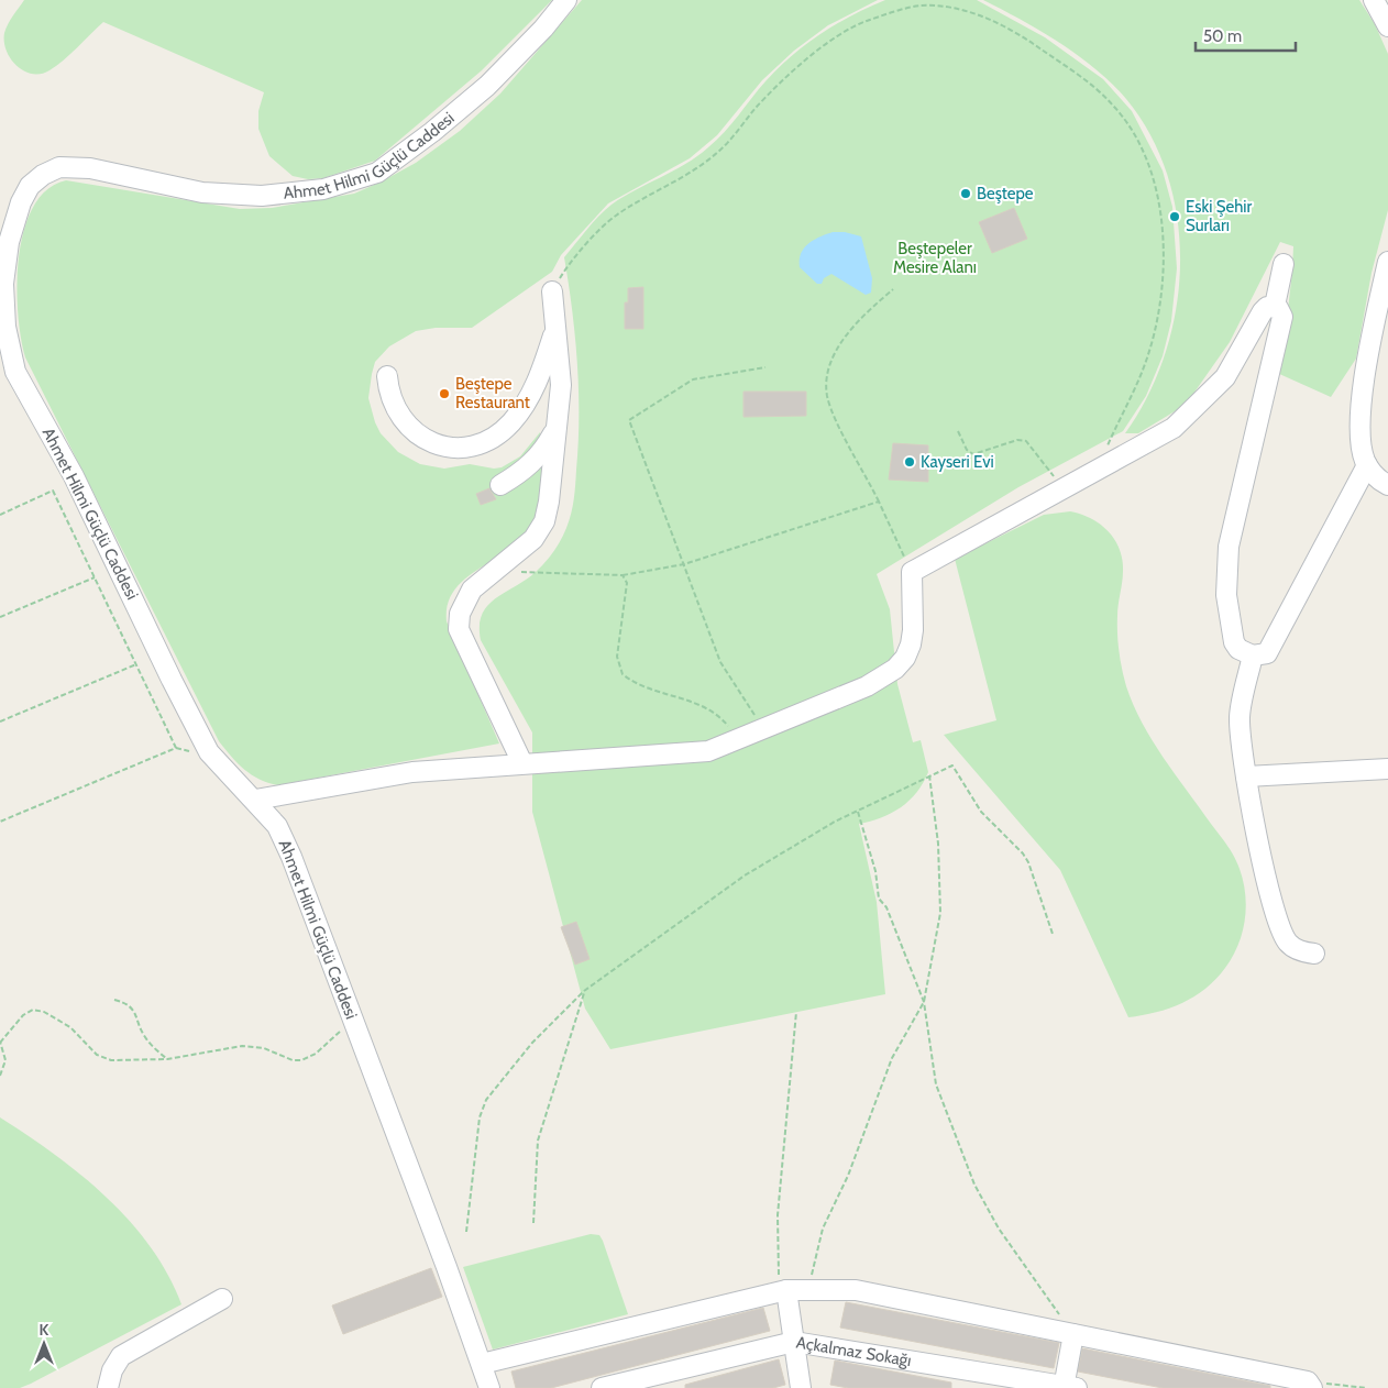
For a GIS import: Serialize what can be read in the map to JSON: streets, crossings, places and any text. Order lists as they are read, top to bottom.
{
  "streets": {
    "street": ["Ahmet Hilmi Güçlü Caddesi", "Açkalmaz Sokağı"]
  },
  "parks": ["Beştepeler Mesire Alanı"],
  "places": [
    "Beştepe",
    "Eski Şehir Surları",
    "Beştepe Restaurant",
    "Kayseri Evi"
  ],
  "scale_bar": "50 m",
  "north": "top"
}
